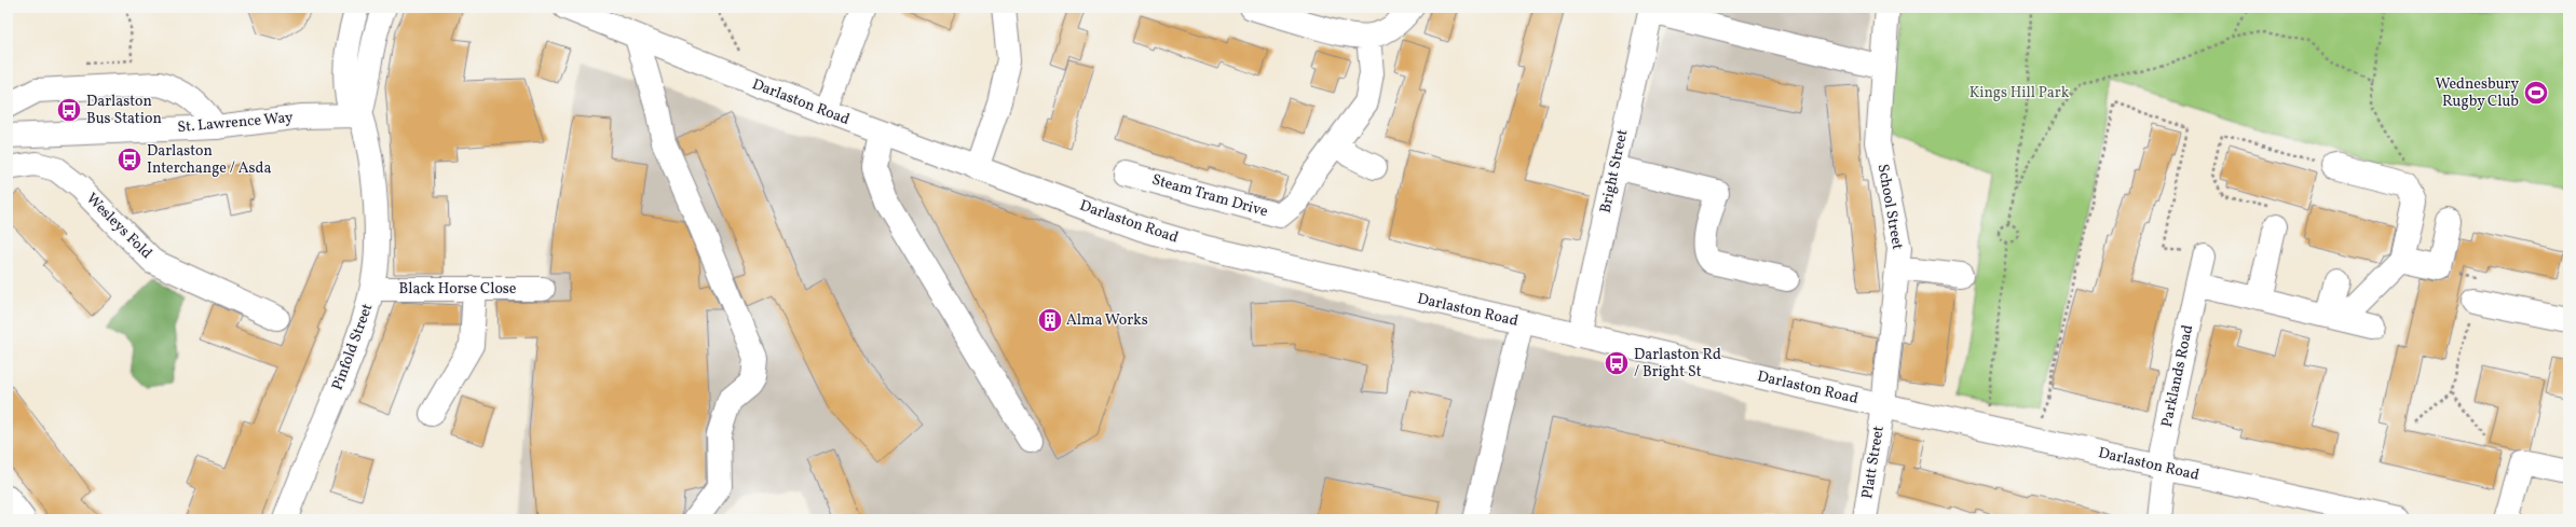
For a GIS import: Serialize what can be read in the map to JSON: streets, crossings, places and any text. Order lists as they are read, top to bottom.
{
  "streets": {
    "main road": [
      "Darlaston Road",
      "St. Lawrence Way",
      "Bright Street",
      "Steam Tram Drive",
      "School Street",
      "Wesleys Fold",
      "Black Horse Close",
      "Pinfold Street",
      "Parklands Road",
      "Platt Street"
    ]
  },
  "crossings": [
    ["Darlaston Road", "Bright Street"],
    ["Darlaston Road", "School Street"],
    ["Darlaston Road", "Parklands Road"],
    ["Darlaston Road", "Platt Street"],
    ["St. Lawrence Way", "Pinfold Street"],
    ["School Street", "Platt Street"],
    ["Black Horse Close", "Pinfold Street"]
  ],
  "parks": ["Kings Hill Park"],
  "places": {
    "sports": ["Wednesbury Rugby Club"],
    "bus stop": ["Darlaston Bus Station", "Darlaston Interchange / Asda", "Darlaston Rd / Bright St"],
    "building": ["Alma Works"]
  }
}
